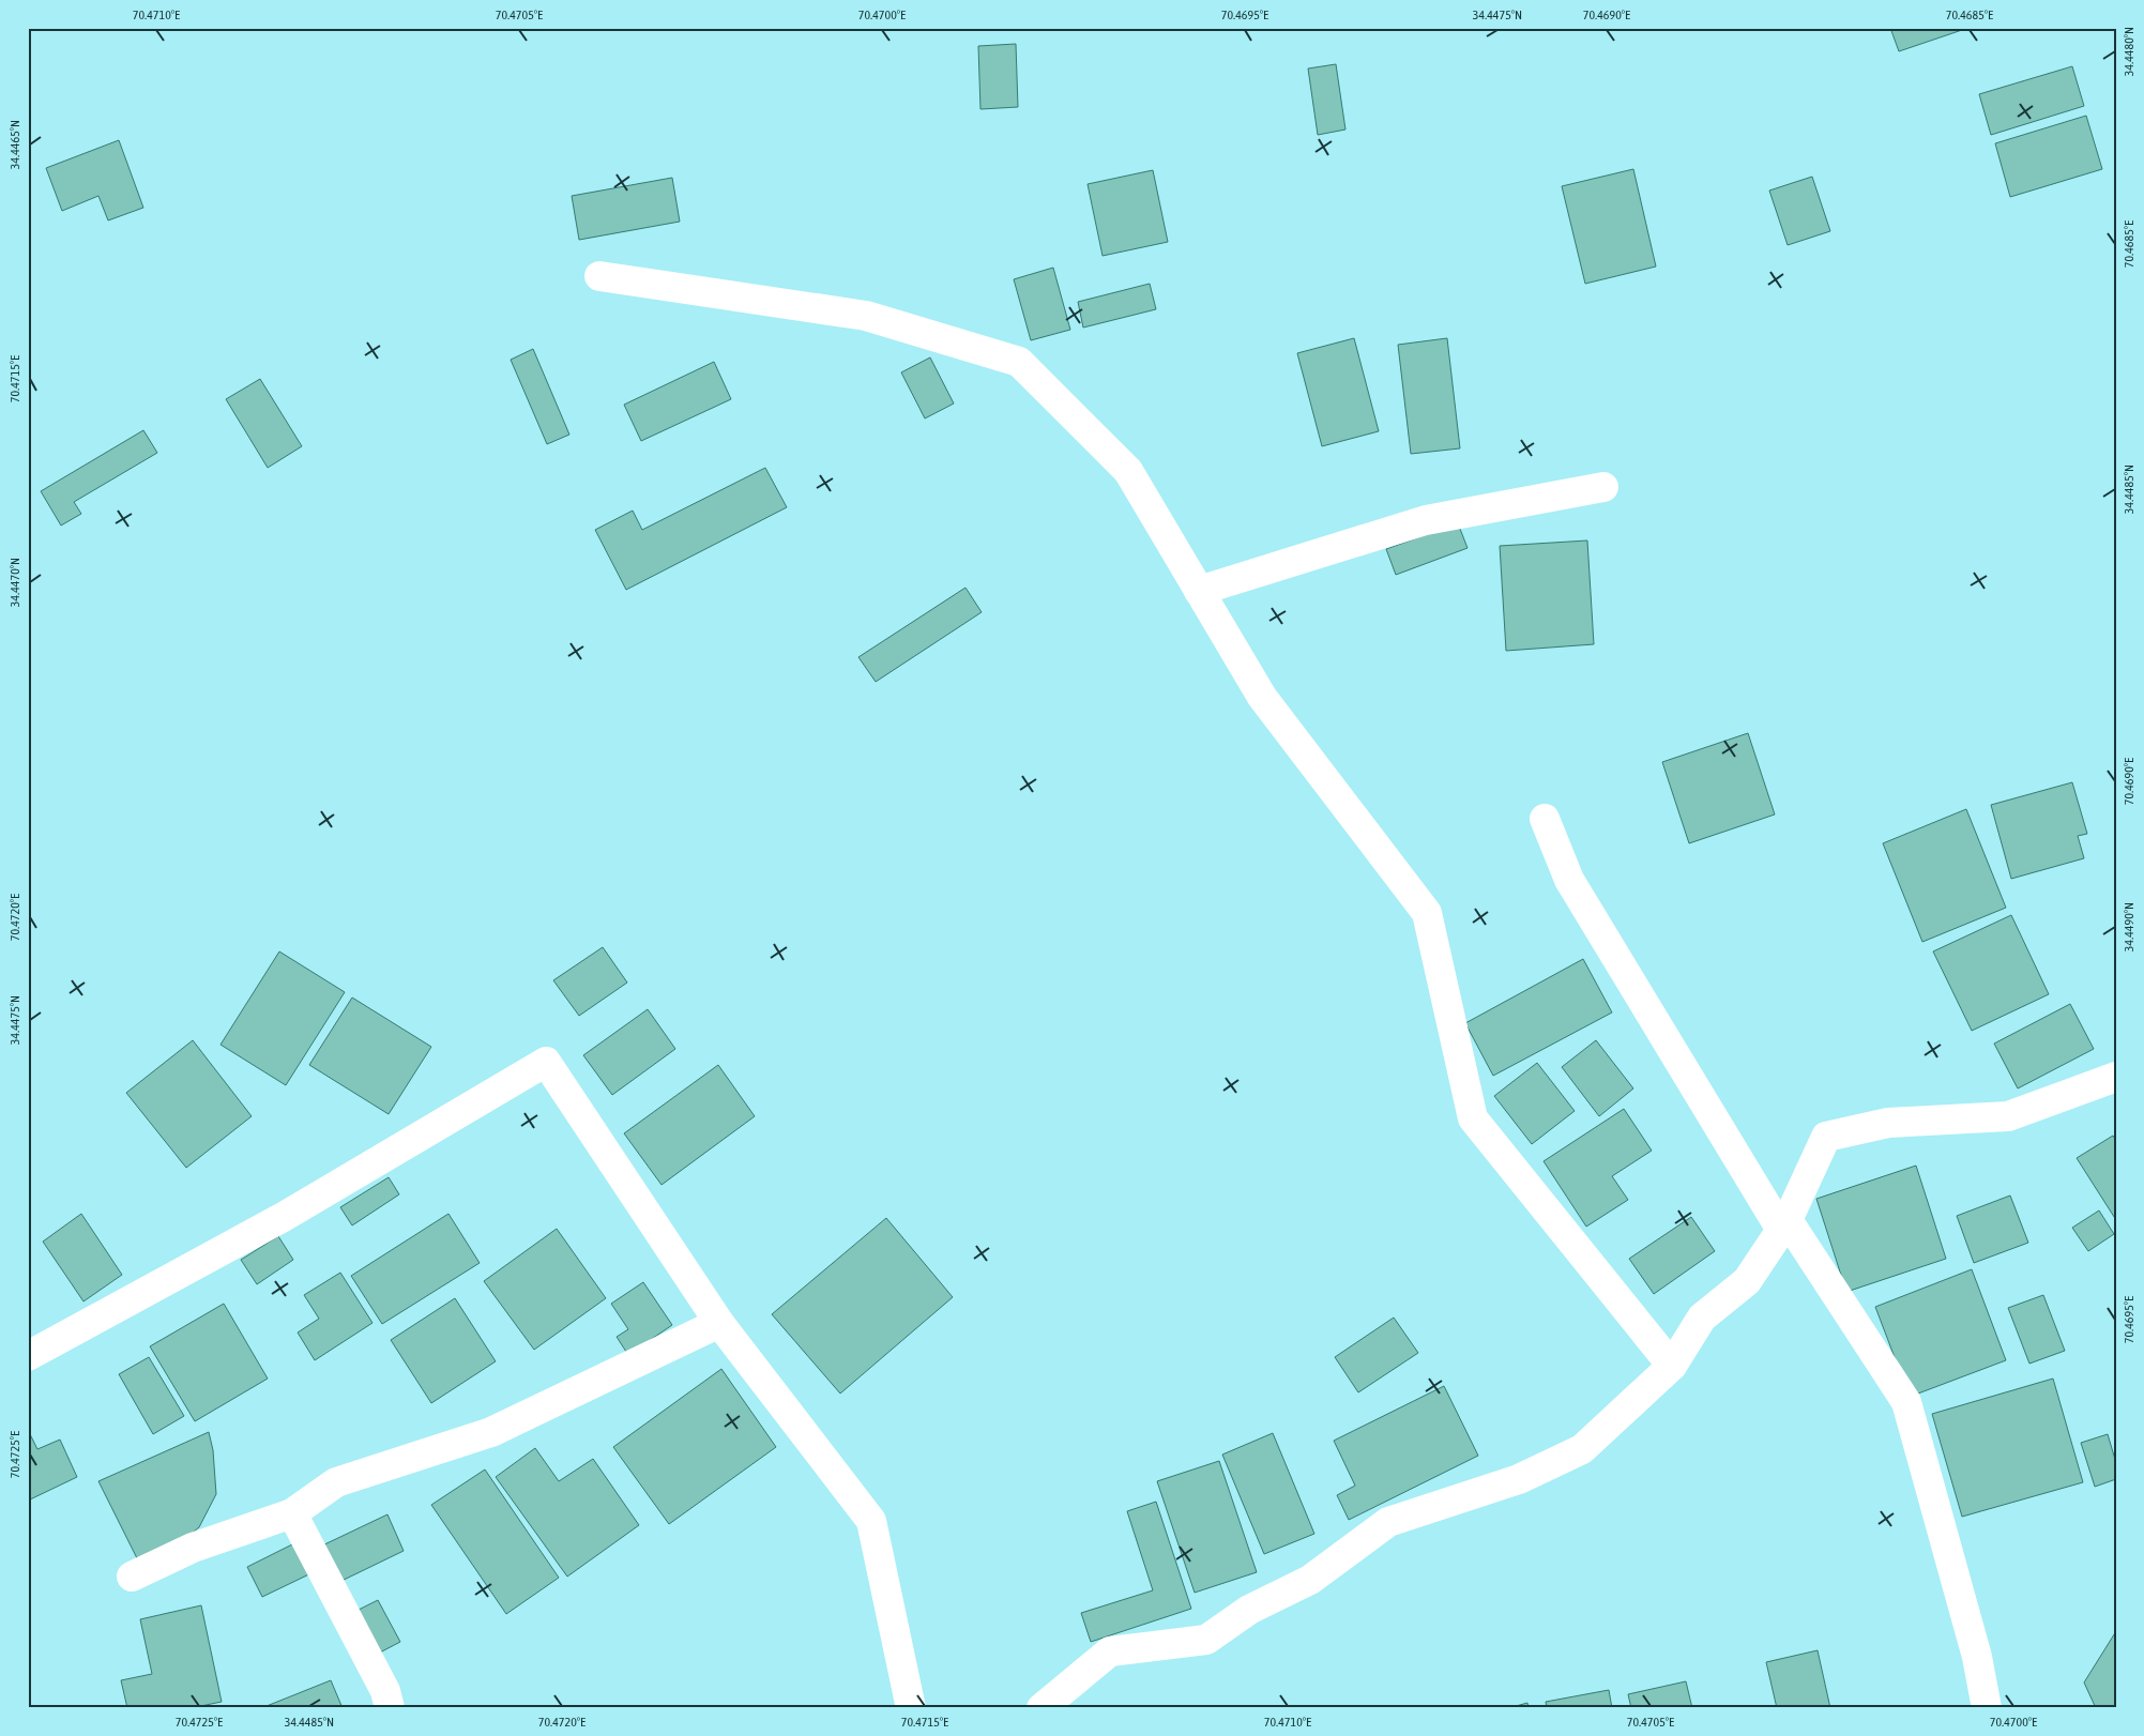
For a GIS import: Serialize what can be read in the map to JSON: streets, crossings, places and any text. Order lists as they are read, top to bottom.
{
  "coordinates": [
    "70.4710°E",
    "70.4705°E",
    "70.4700°E",
    "70.4695°E",
    "34.4475°N",
    "70.4690°E",
    "70.4685°E",
    "34.4480°N",
    "34.4465°N",
    "70.4715°E",
    "34.4485°N",
    "34.4470°N",
    "70.4720°E",
    "34.4490°N",
    "70.4725°E"
  ]
}
